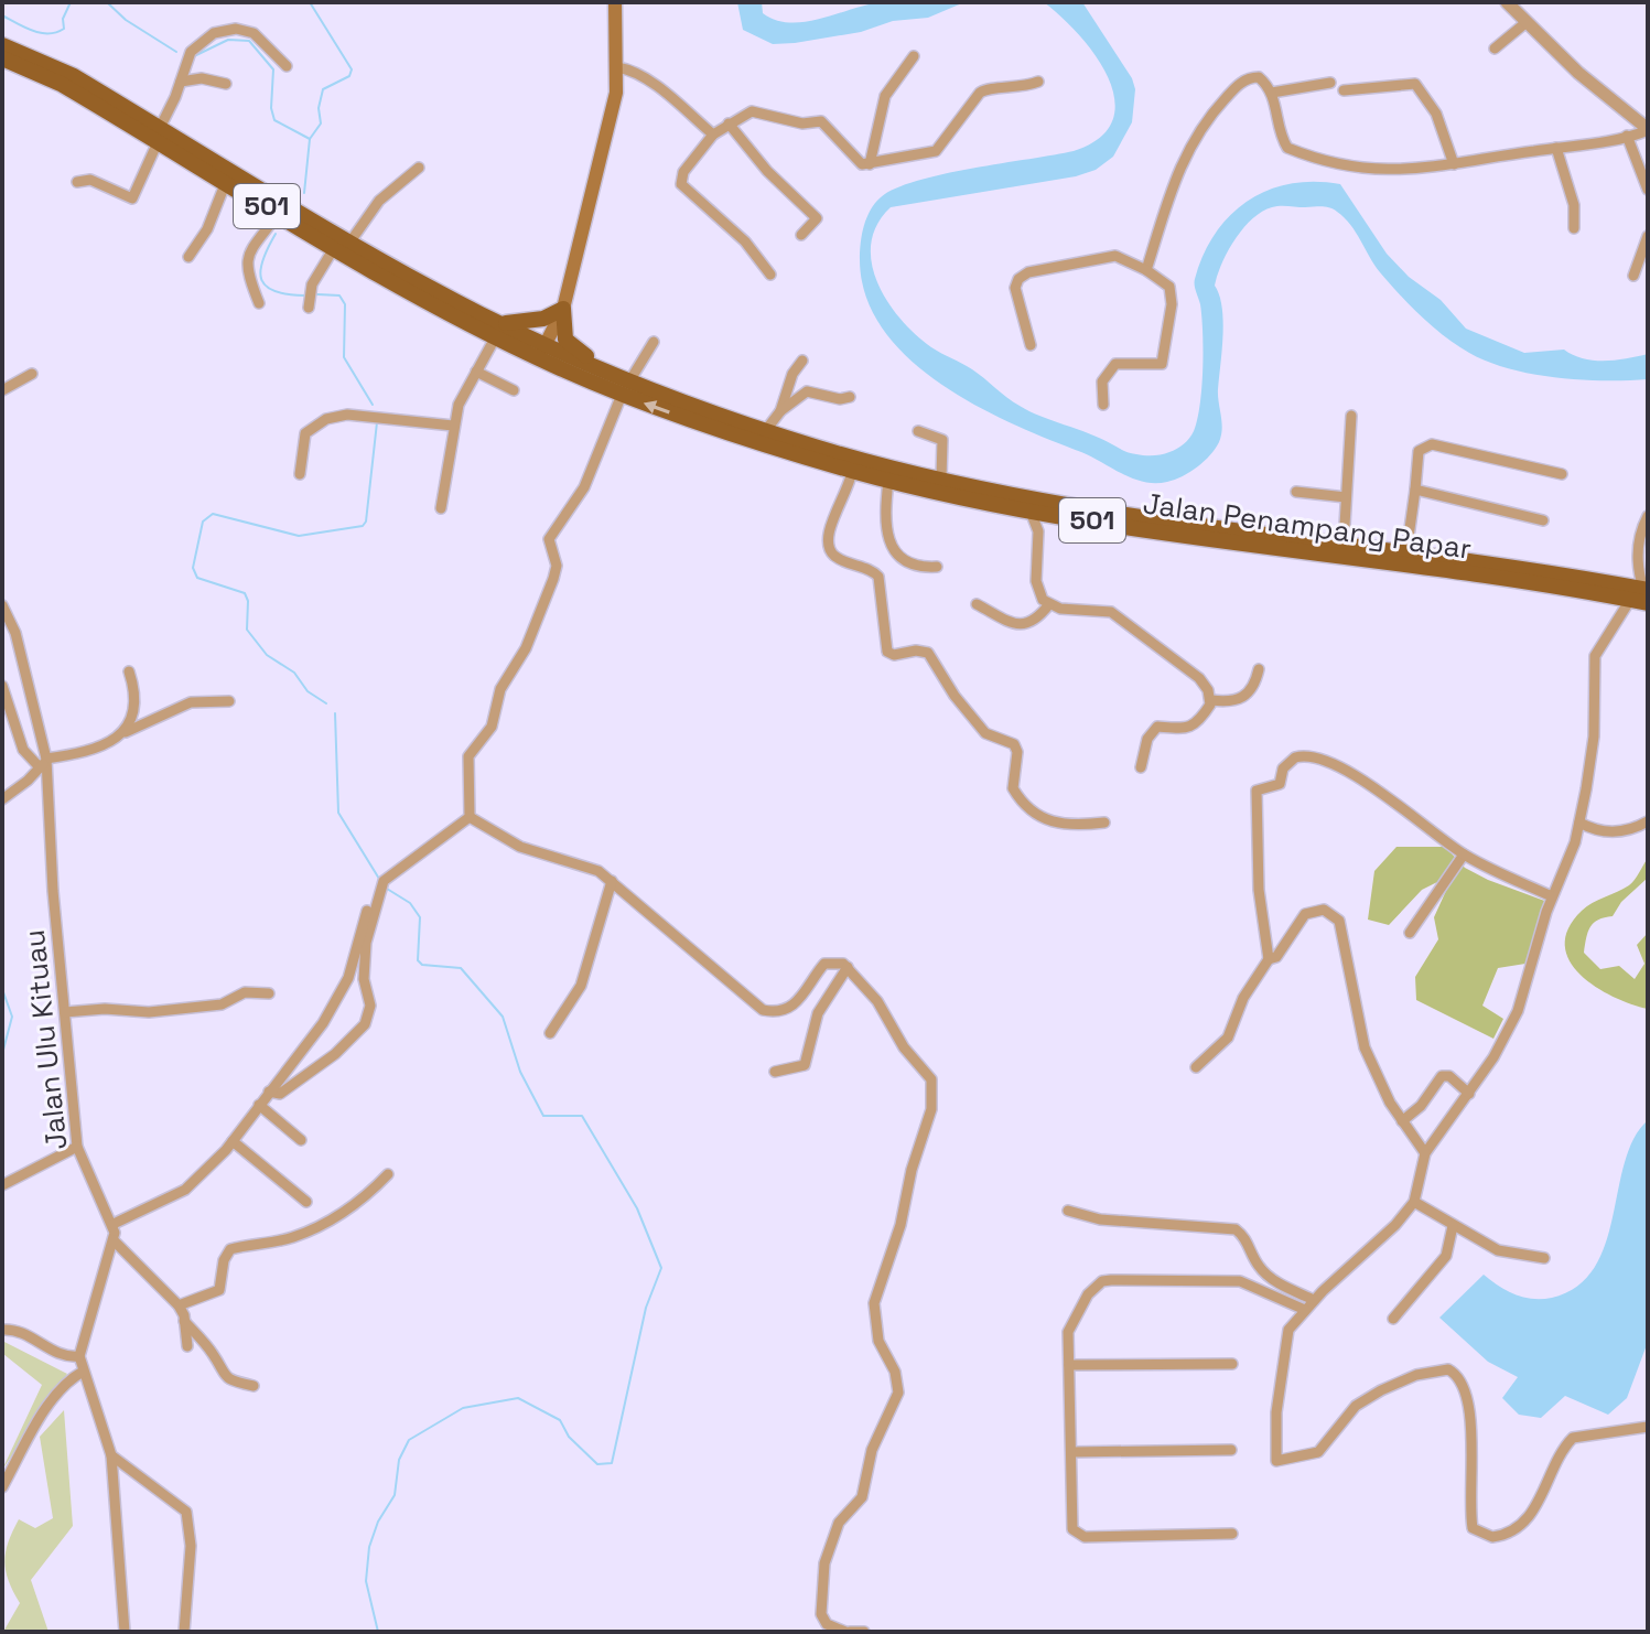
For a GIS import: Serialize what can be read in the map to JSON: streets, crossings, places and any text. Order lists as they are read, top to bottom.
{
  "streets": {
    "main road": ["501", "Jalan Penampang Papar"],
    "street": ["Jalan Ulu Kituau"]
  }
}
